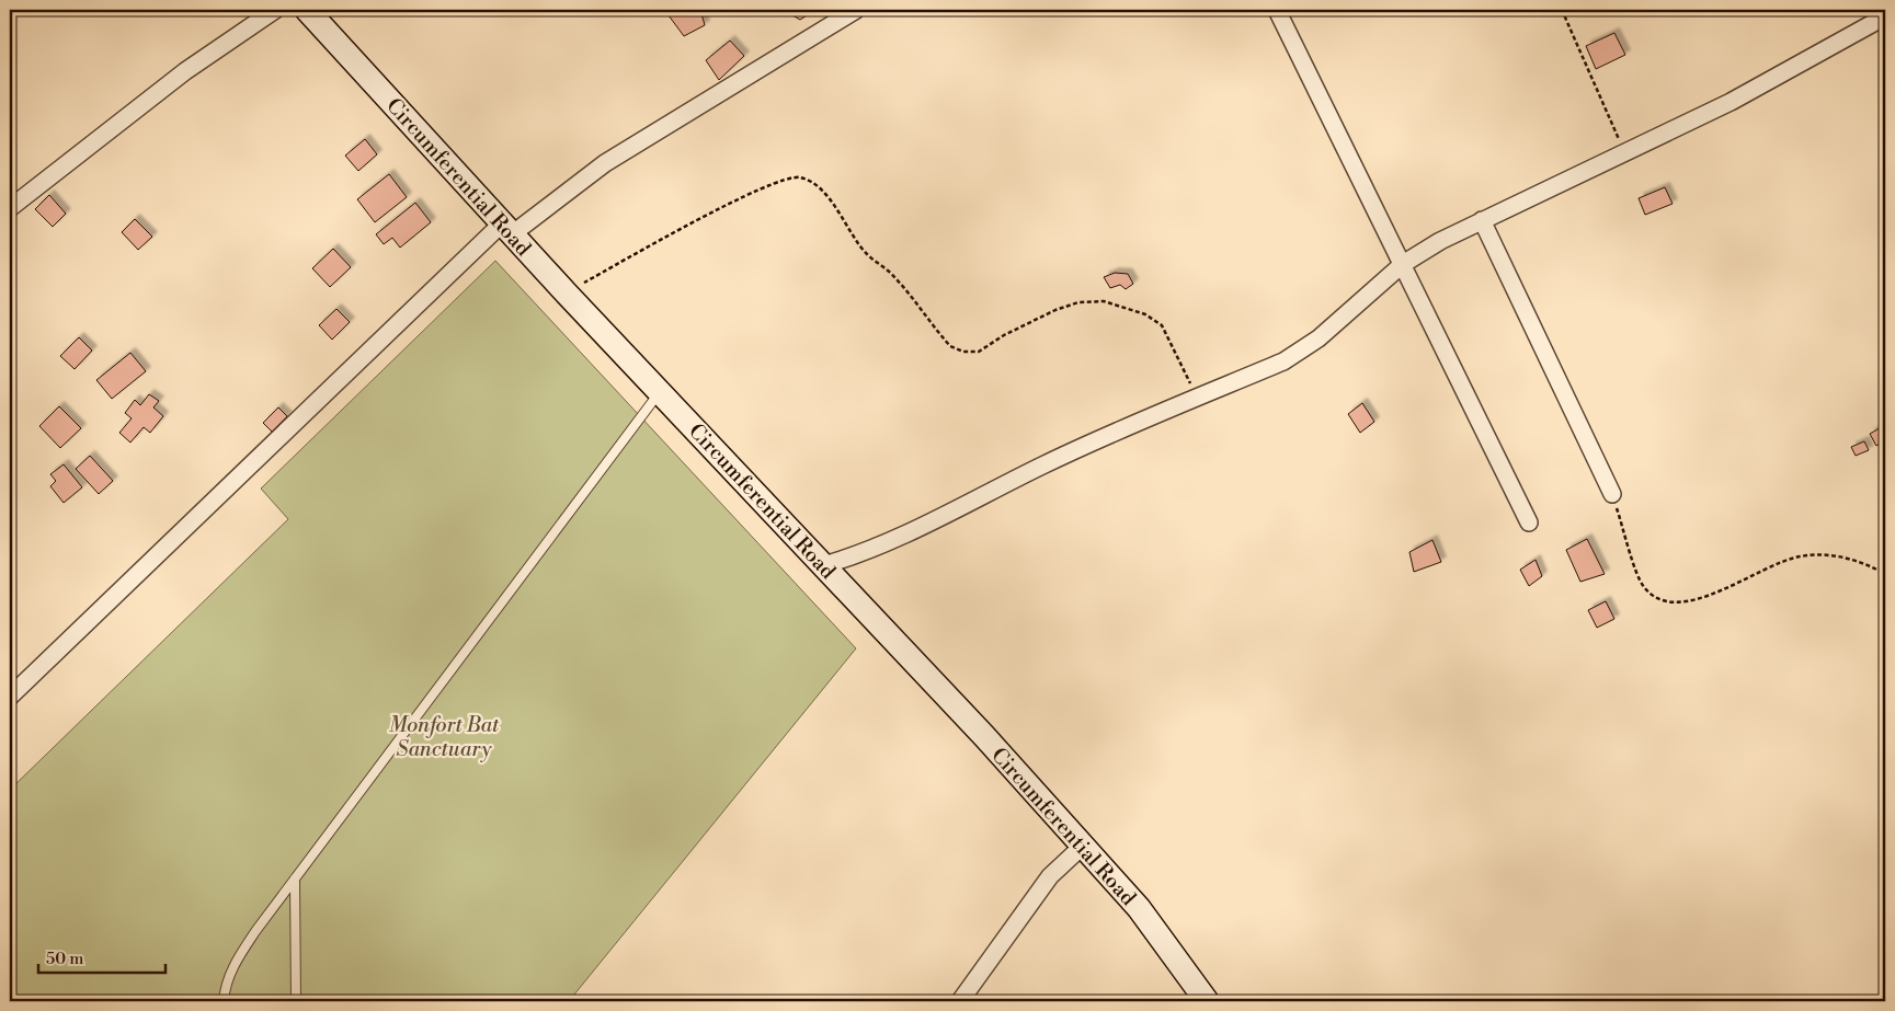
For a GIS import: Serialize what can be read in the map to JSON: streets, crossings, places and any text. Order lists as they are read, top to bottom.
{
  "streets": {
    "main road": ["Circumferential Road"]
  },
  "parks": ["Monfort Bat Sanctuary"],
  "scale_bar": "50 m"
}
